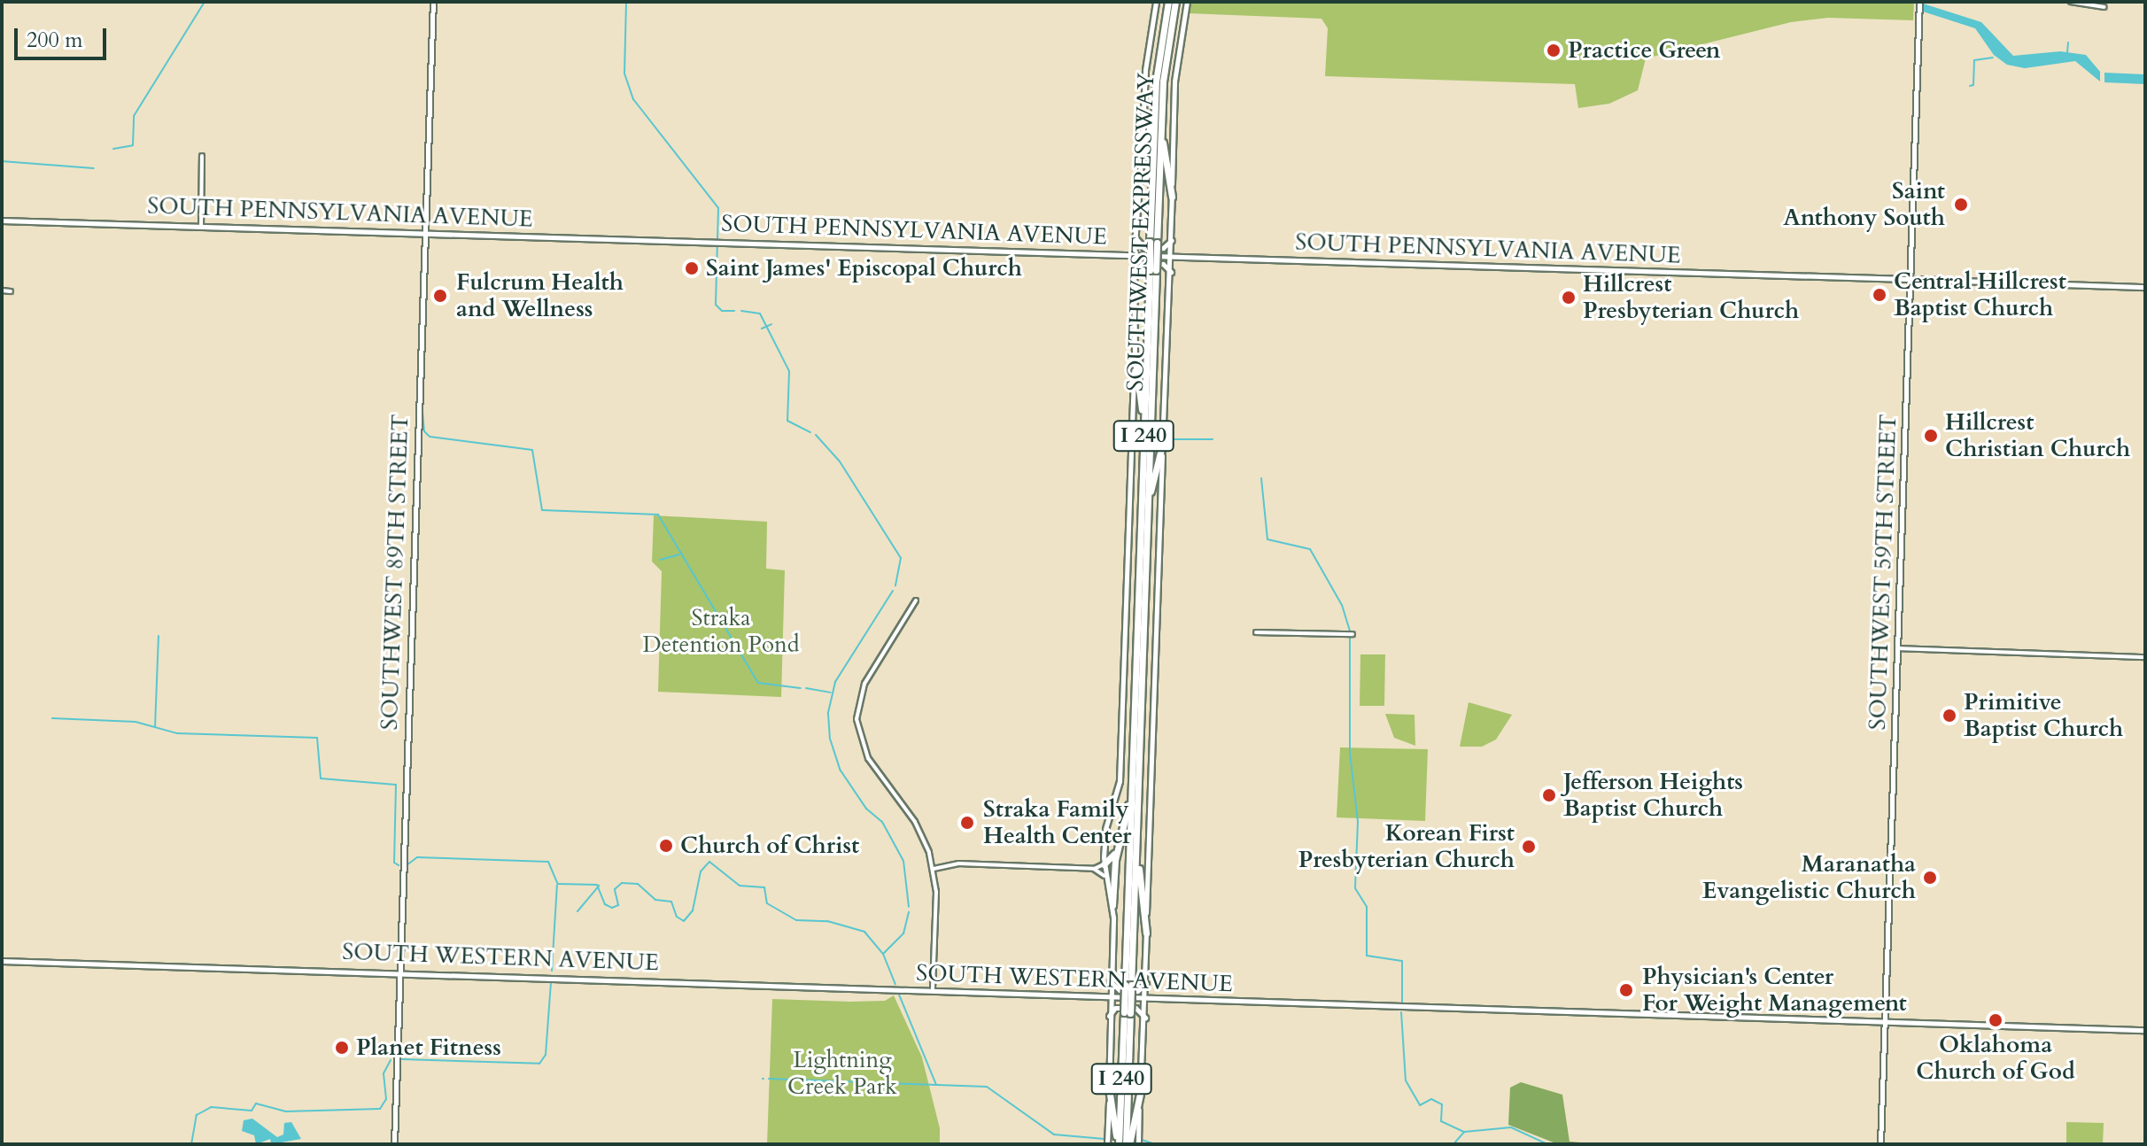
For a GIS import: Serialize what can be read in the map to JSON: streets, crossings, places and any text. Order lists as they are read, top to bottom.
{
  "streets": {
    "highway": ["SOUTHWEST EXPRESSWAY", "I 240"],
    "main road": [
      "SOUTH PENNSYLVANIA AVENUE",
      "SOUTHWEST 89TH STREET",
      "SOUTHWEST 59TH STREET",
      "SOUTH WESTERN AVENUE"
    ]
  },
  "crossings": [
    ["SOUTH PENNSYLVANIA AVENUE", "SOUTHWEST 89TH STREET"],
    ["SOUTH PENNSYLVANIA AVENUE", "SOUTHWEST 59TH STREET"],
    ["SOUTHWEST 89TH STREET", "SOUTH WESTERN AVENUE"],
    ["SOUTHWEST 59TH STREET", "SOUTH WESTERN AVENUE"]
  ],
  "parks": ["Straka Detention Pond", "Lightning Creek Park"],
  "places": [
    "Practice Green",
    "Saint Anthony South",
    "Saint James' Episcopal Church",
    "Central Hillcrest Baptist Church",
    "Fulcrum Health and Wellness",
    "Hillcrest Presbyterian Church",
    "Hillcrest Christian Church",
    "Primitive Baptist Church",
    "Jefferson Heights Baptist Church",
    "Straka Family Health Center",
    "Church of Christ",
    "Korean First Presbyterian Church",
    "Maranatha Evangelistic Church",
    "Physician's Center For Weight Management",
    "Oklahoma Church of God",
    "Planet Fitness"
  ],
  "scale_bar": "200 m"
}
